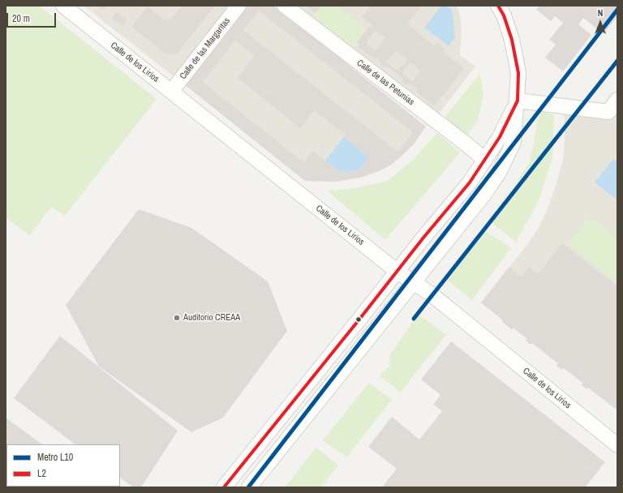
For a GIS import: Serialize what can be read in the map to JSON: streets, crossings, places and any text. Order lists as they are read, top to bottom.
{
  "streets": {
    "street": ["Calle de las Margaritas", "Calle de los Lirios", "Calle de las Petunias"]
  },
  "crossings": [
    ["Calle de las Margaritas", "Calle de los Lirios"]
  ],
  "places": ["Auditorio CREAA"],
  "lines": ["transit line L2", "metro line L10"],
  "legend": ["Metro L10", "L2"],
  "scale_bar": "20 m",
  "north": "top"
}
